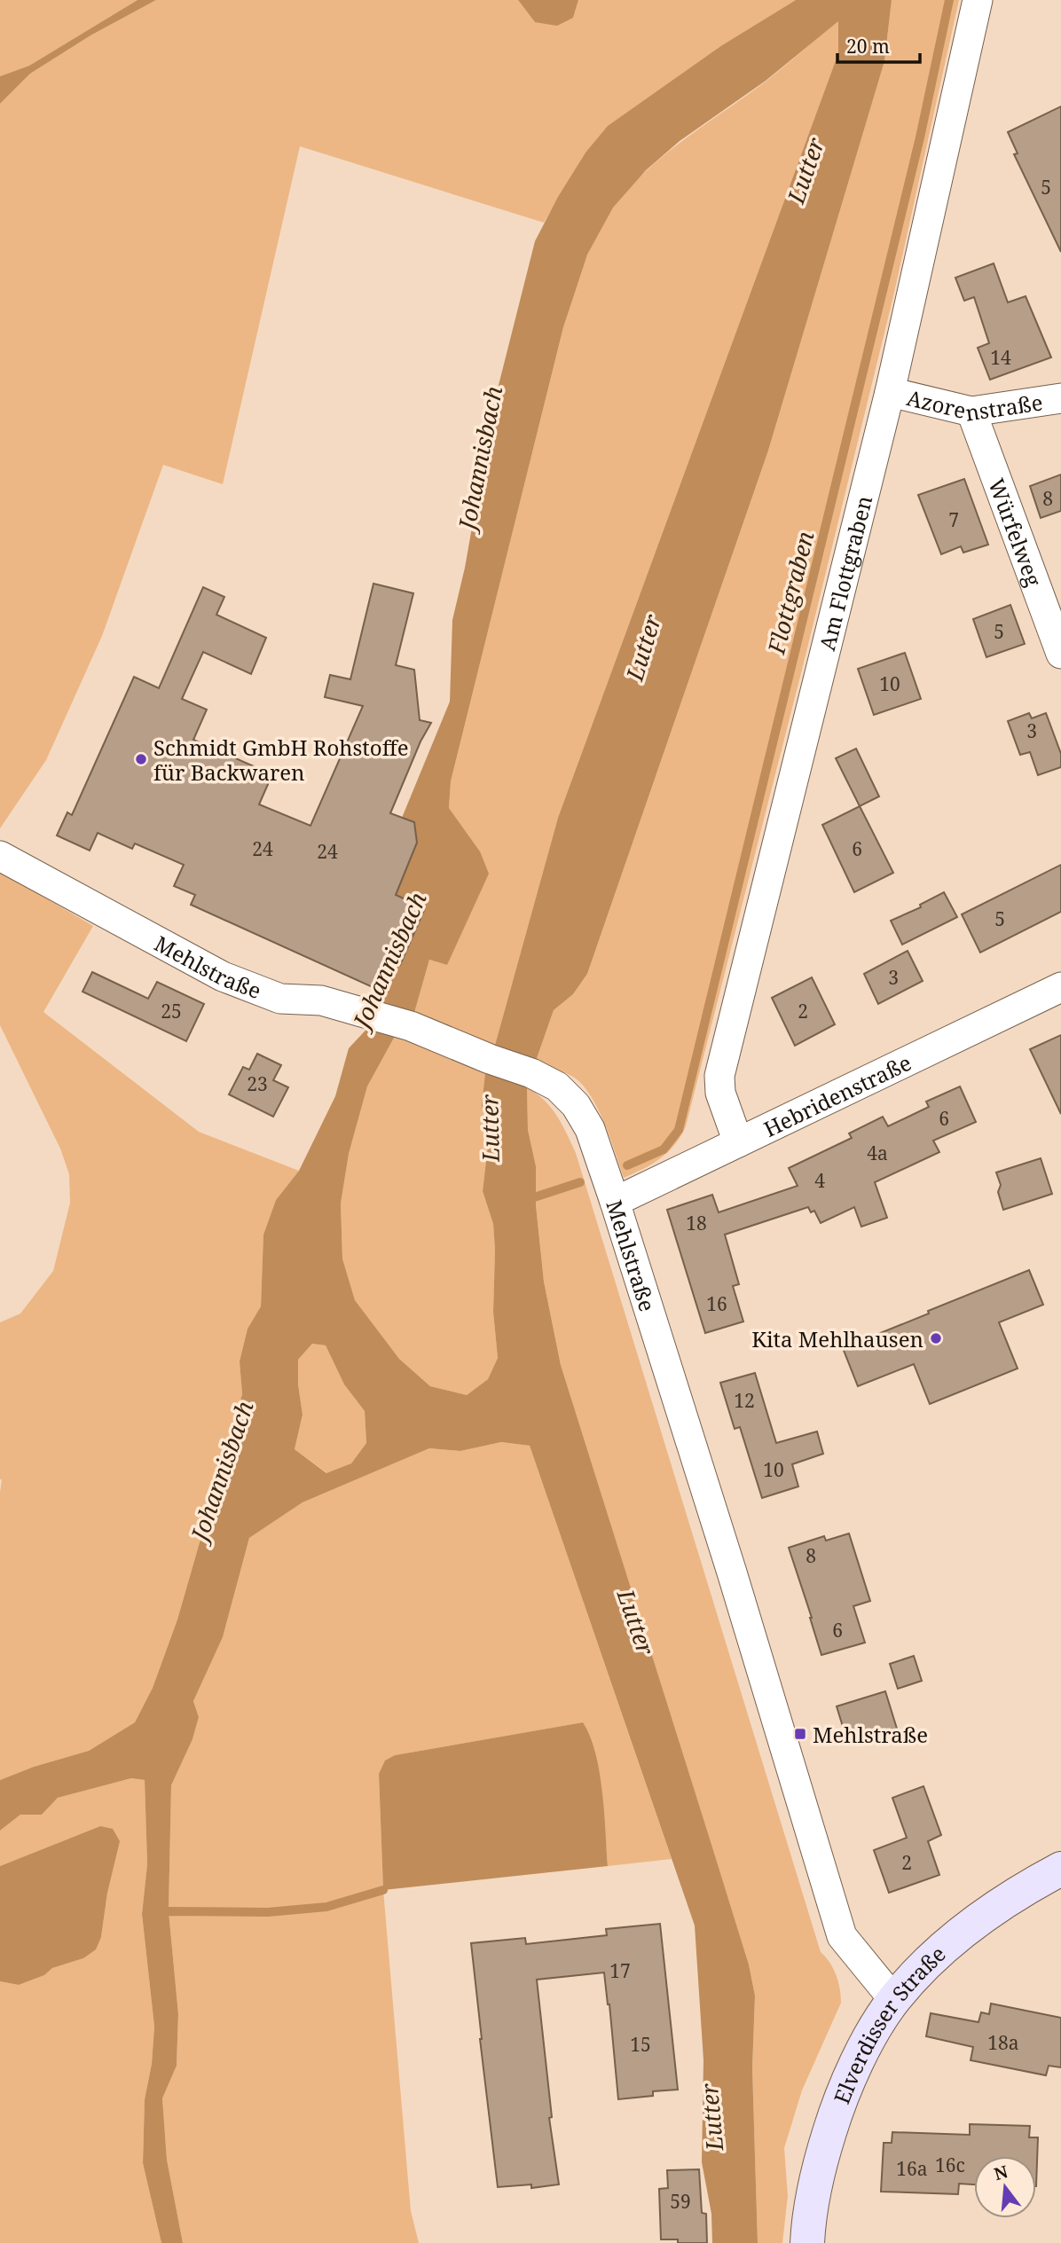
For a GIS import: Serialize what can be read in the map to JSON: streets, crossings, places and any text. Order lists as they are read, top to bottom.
{
  "streets": {
    "street": [
      "Azorenstraße",
      "Würfelweg",
      "Am Flottgraben",
      "Mehlstraße",
      "Hebridenstraße",
      "Elverdisser Straße"
    ]
  },
  "crossings": [
    ["Azorenstraße", "Würfelweg"],
    ["Azorenstraße", "Am Flottgraben"],
    ["Am Flottgraben", "Hebridenstraße"],
    ["Mehlstraße", "Hebridenstraße"],
    ["Mehlstraße", "Elverdisser Straße"]
  ],
  "water": ["Lutter", "Johannisbach", "Flottgraben"],
  "places": {
    "other": ["Schmidt GmbH Rohstoffe für Backwaren", "Kita Mehlhausen"],
    "transit": ["Mehlstraße"]
  },
  "house_numbers": [
    "5",
    "14",
    "8",
    "7",
    "5",
    "10",
    "3",
    "24",
    "6",
    "24",
    "5",
    "3",
    "25",
    "2",
    "23",
    "6",
    "4a",
    "4",
    "18",
    "16",
    "12",
    "10",
    "8",
    "6",
    "2",
    "17",
    "18a",
    "15",
    "16c",
    "16a",
    "59"
  ],
  "scale_bar": "20 m",
  "north": "top"
}
